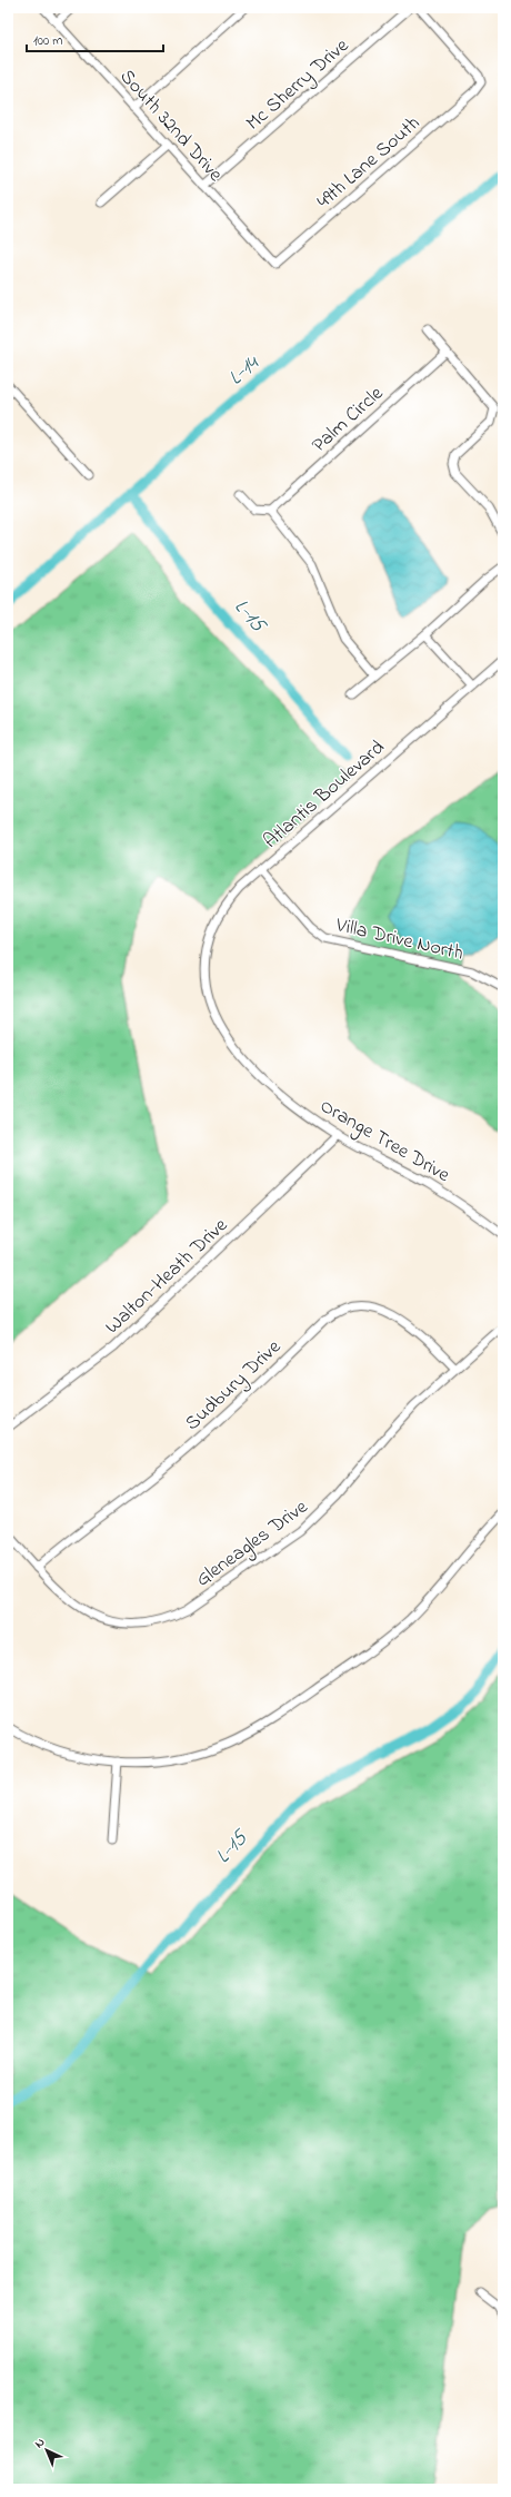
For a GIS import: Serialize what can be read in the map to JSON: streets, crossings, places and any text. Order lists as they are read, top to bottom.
{
  "streets": {
    "street": [
      "Mc Sherry Drive",
      "South 32nd Drive",
      "49th Lane South",
      "Palm Circle",
      "Atlantis Boulevard",
      "Villa Drive North",
      "Orange Tree Drive",
      "Walton-Heath Drive",
      "Sudbury Drive",
      "Gleneagles Drive"
    ]
  },
  "crossings": [
    ["Mc Sherry Drive", "South 32nd Drive"],
    ["South 32nd Drive", "49th Lane South"],
    ["Atlantis Boulevard", "Villa Drive North"],
    ["Atlantis Boulevard", "Orange Tree Drive"],
    ["Orange Tree Drive", "Walton-Heath Drive"],
    ["Sudbury Drive", "Gleneagles Drive"]
  ],
  "water": ["L-14", "L-15"],
  "scale_bar": "100 m",
  "north": "top left"
}
